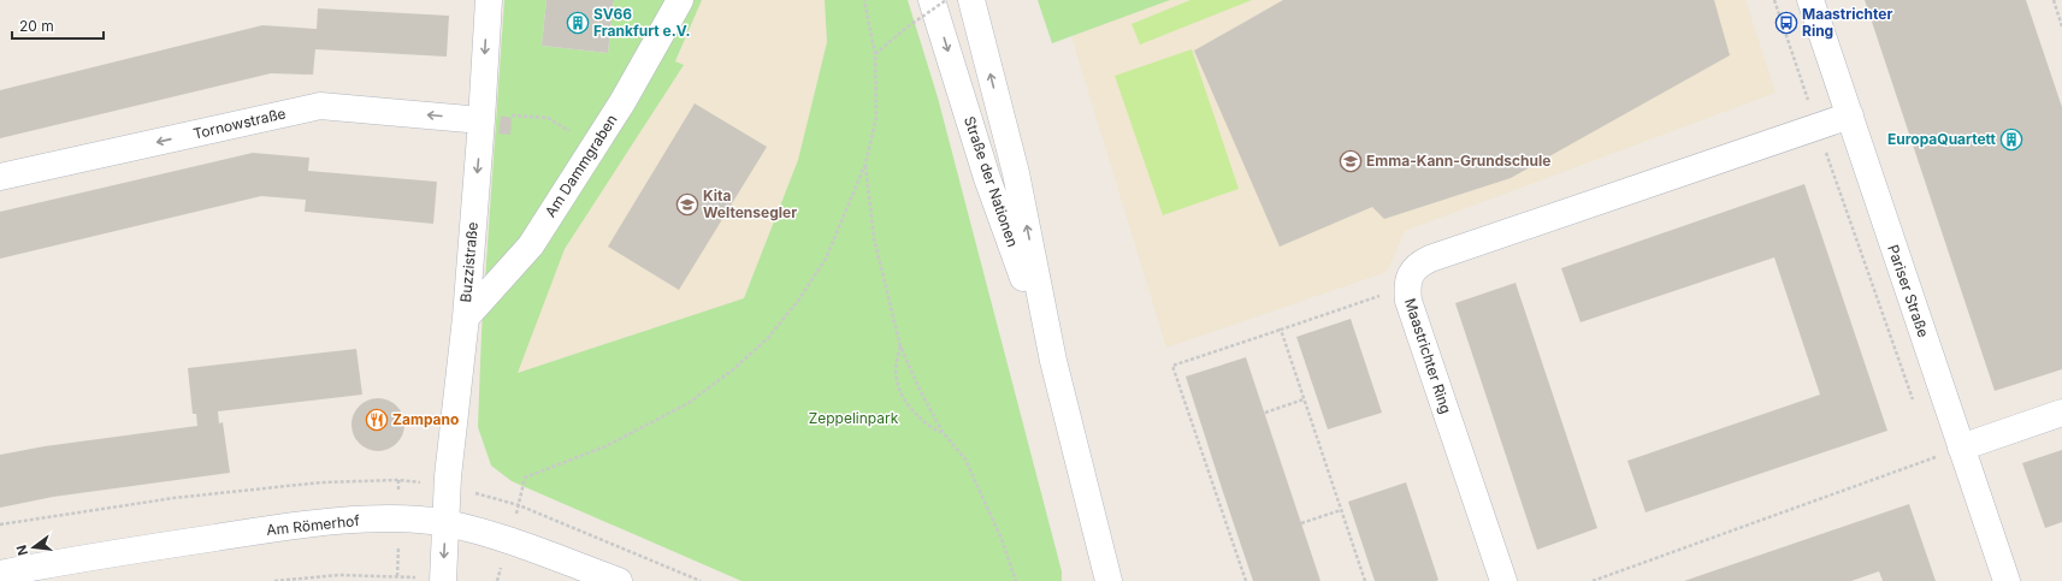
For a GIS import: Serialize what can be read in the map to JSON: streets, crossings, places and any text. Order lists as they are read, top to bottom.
{
  "streets": {
    "street": [
      "Tornowstraße",
      "Am Dammgraben",
      "Straße der Nationen",
      "Buzzistraße",
      "Pariser Straße",
      "Maastrichter Ring",
      "Am Römerhof"
    ]
  },
  "crossings": [
    ["Tornowstraße", "Buzzistraße"],
    ["Am Dammgraben", "Buzzistraße"],
    ["Buzzistraße", "Am Römerhof"],
    ["Pariser Straße", "Maastrichter Ring"]
  ],
  "one_way": ["Tornowstraße", "Buzzistraße"],
  "parks": ["Zeppelinpark"],
  "places": {
    "building": ["SV66 Frankfurt e.V.", "EuropaQuartett"],
    "bus stop": ["Maastrichter Ring"],
    "school or university": ["Emma-Kann-Grundschule", "Kita Weltensegler"],
    "restaurant": ["Zampano"]
  },
  "scale_bar": "20 m",
  "north": "left"
}
